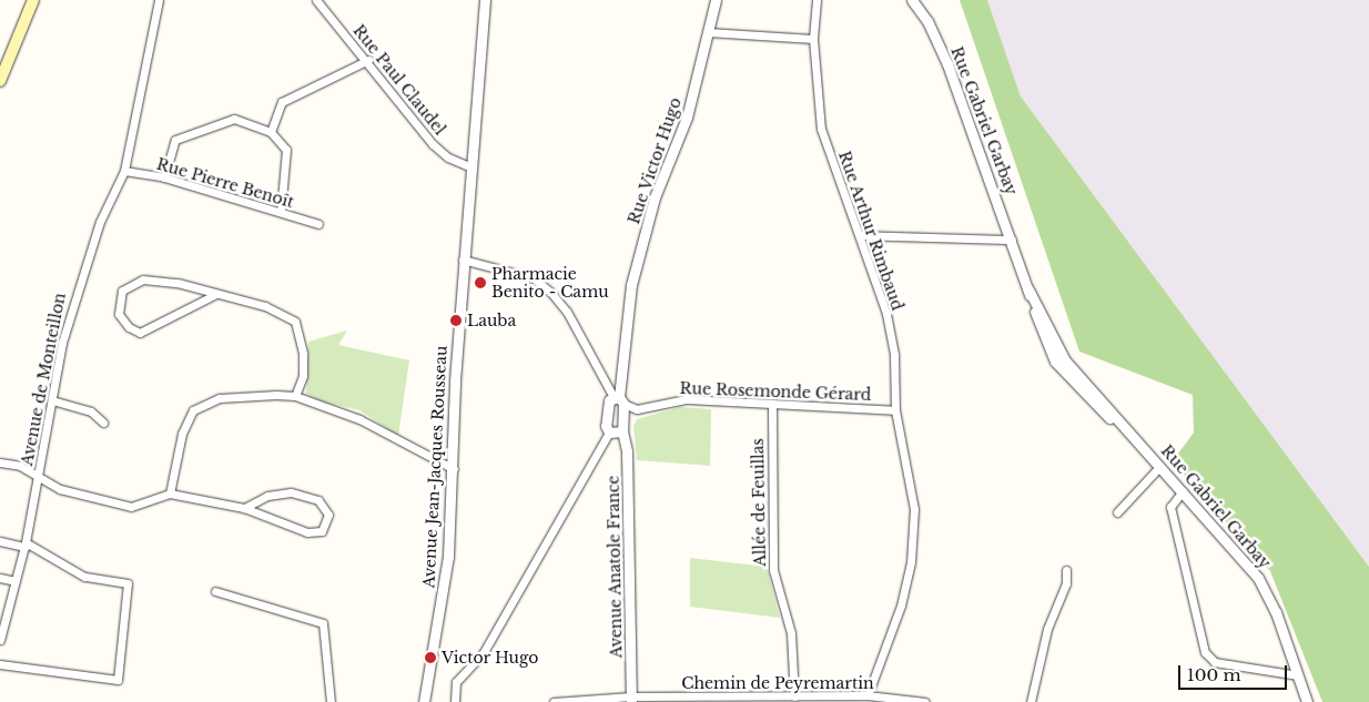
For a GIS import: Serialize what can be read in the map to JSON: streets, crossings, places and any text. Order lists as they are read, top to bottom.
{
  "streets": {
    "street": [
      "Rue Paul Claudel",
      "Rue Gabriel Garbay",
      "Rue Victor Hugo",
      "Rue Pierre Benoît",
      "Rue Arthur Rimbaud",
      "Avenue de Monteillon",
      "Rue Rosemonde Gérard",
      "Avenue Jean-Jacques Rousseau",
      "Allée de Feuillas",
      "Avenue Anatole France",
      "Chemin de Peyremartin"
    ]
  },
  "crossings": [
    ["Rue Paul Claudel", "Avenue Jean-Jacques Rousseau"],
    ["Rue Victor Hugo", "Rue Rosemonde Gérard"],
    ["Rue Victor Hugo", "Avenue Anatole France"],
    ["Rue Pierre Benoît", "Avenue de Monteillon"],
    ["Rue Arthur Rimbaud", "Rue Rosemonde Gérard"],
    ["Rue Arthur Rimbaud", "Chemin de Peyremartin"],
    ["Rue Rosemonde Gérard", "Allée de Feuillas"],
    ["Rue Rosemonde Gérard", "Avenue Anatole France"],
    ["Allée de Feuillas", "Chemin de Peyremartin"],
    ["Avenue Anatole France", "Chemin de Peyremartin"]
  ],
  "places": ["Pharmacie Benito - Camu", "Lauba", "Victor Hugo"],
  "scale_bar": "100 m"
}
